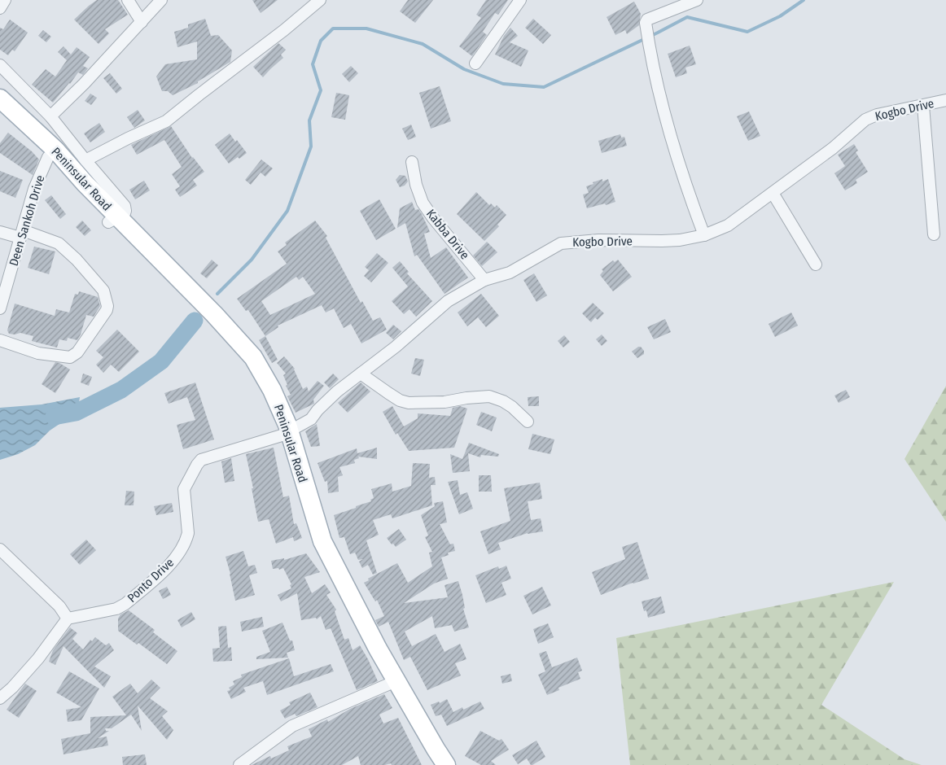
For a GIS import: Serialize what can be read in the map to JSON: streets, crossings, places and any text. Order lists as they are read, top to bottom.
{
  "streets": {
    "main road": ["Peninsular Road"],
    "street": [
      "Kogbo Drive",
      "Deen Sankoh Drive",
      "Kabba Drive",
      "Ponto Drive"
    ]
  },
  "crossings": [
    ["Kogbo Drive", "Peninsular Road"],
    ["Kogbo Drive", "Kabba Drive"],
    ["Kogbo Drive", "Ponto Drive"],
    ["Peninsular Road", "Deen Sankoh Drive"],
    ["Peninsular Road", "Ponto Drive"]
  ]
}
